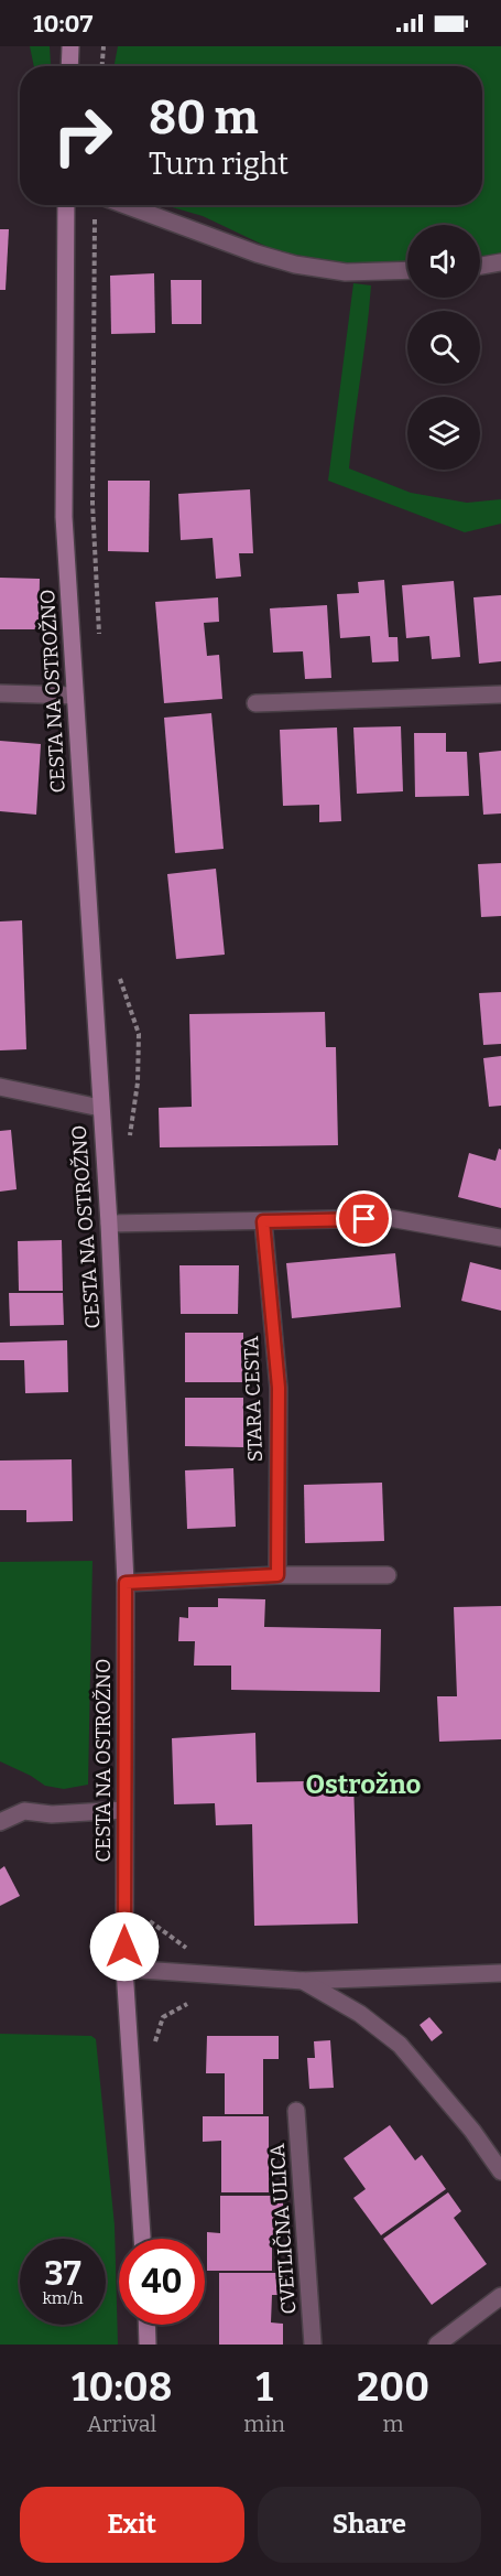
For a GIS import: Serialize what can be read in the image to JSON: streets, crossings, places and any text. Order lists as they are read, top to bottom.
{
  "streets": {
    "street": ["CESTA NA OSTROŽNO", "STARA CESTA", "CVETLIČNA ULICA"]
  },
  "districts": ["Ostrožno"],
  "page": {
    "status": "10:07",
    "turn": ["80 m", "Turn right"],
    "speed": "37 km/h",
    "limit": "40",
    "eta": [
      "10:08",
      "Arrival",
      "1",
      "min",
      "200",
      "m"
    ],
    "buttons": ["Exit", "Share"]
  }
}
